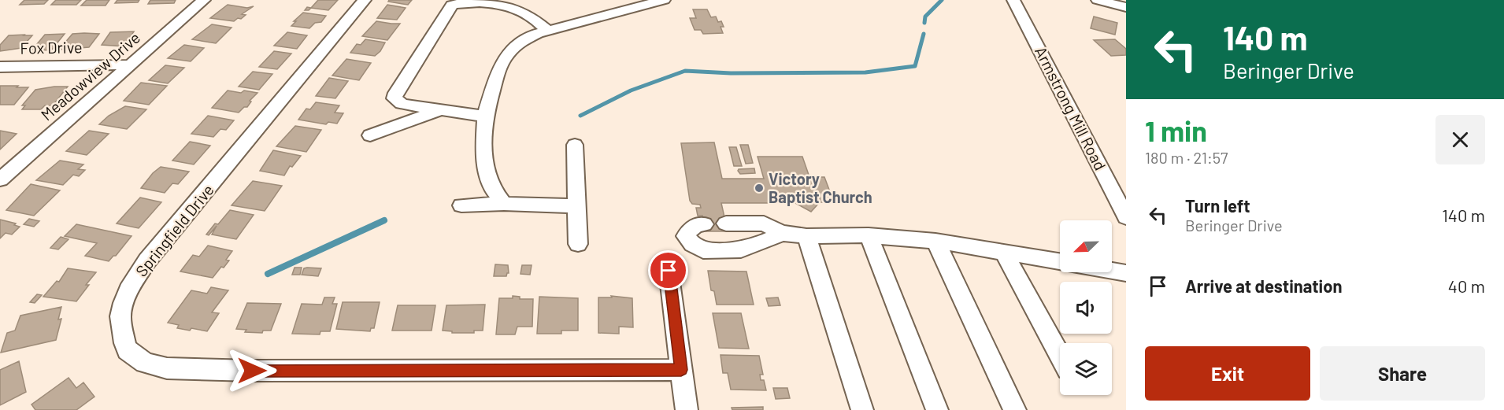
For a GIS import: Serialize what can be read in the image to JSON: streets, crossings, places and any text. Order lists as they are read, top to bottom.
{
  "streets": {
    "street": [
      "Fox Drive",
      "Meadowview Drive",
      "Armstrong Mill Road",
      "Springfield Drive"
    ]
  },
  "crossings": [
    ["Fox Drive", "Meadowview Drive"]
  ],
  "places": ["Victory Baptist Church"],
  "north": "bottom left",
  "page": {
    "turn": ["140 m", "Beringer Drive"],
    "heading": ["1 min", "180 m · 21:57"],
    "list": [
      {
        "name": "Turn left",
        "note": "Beringer Drive",
        "value": "140 m"
      },
      {
        "name": "Arrive at destination",
        "value": "40 m"
      }
    ],
    "buttons": ["Exit", "Share"]
  }
}
